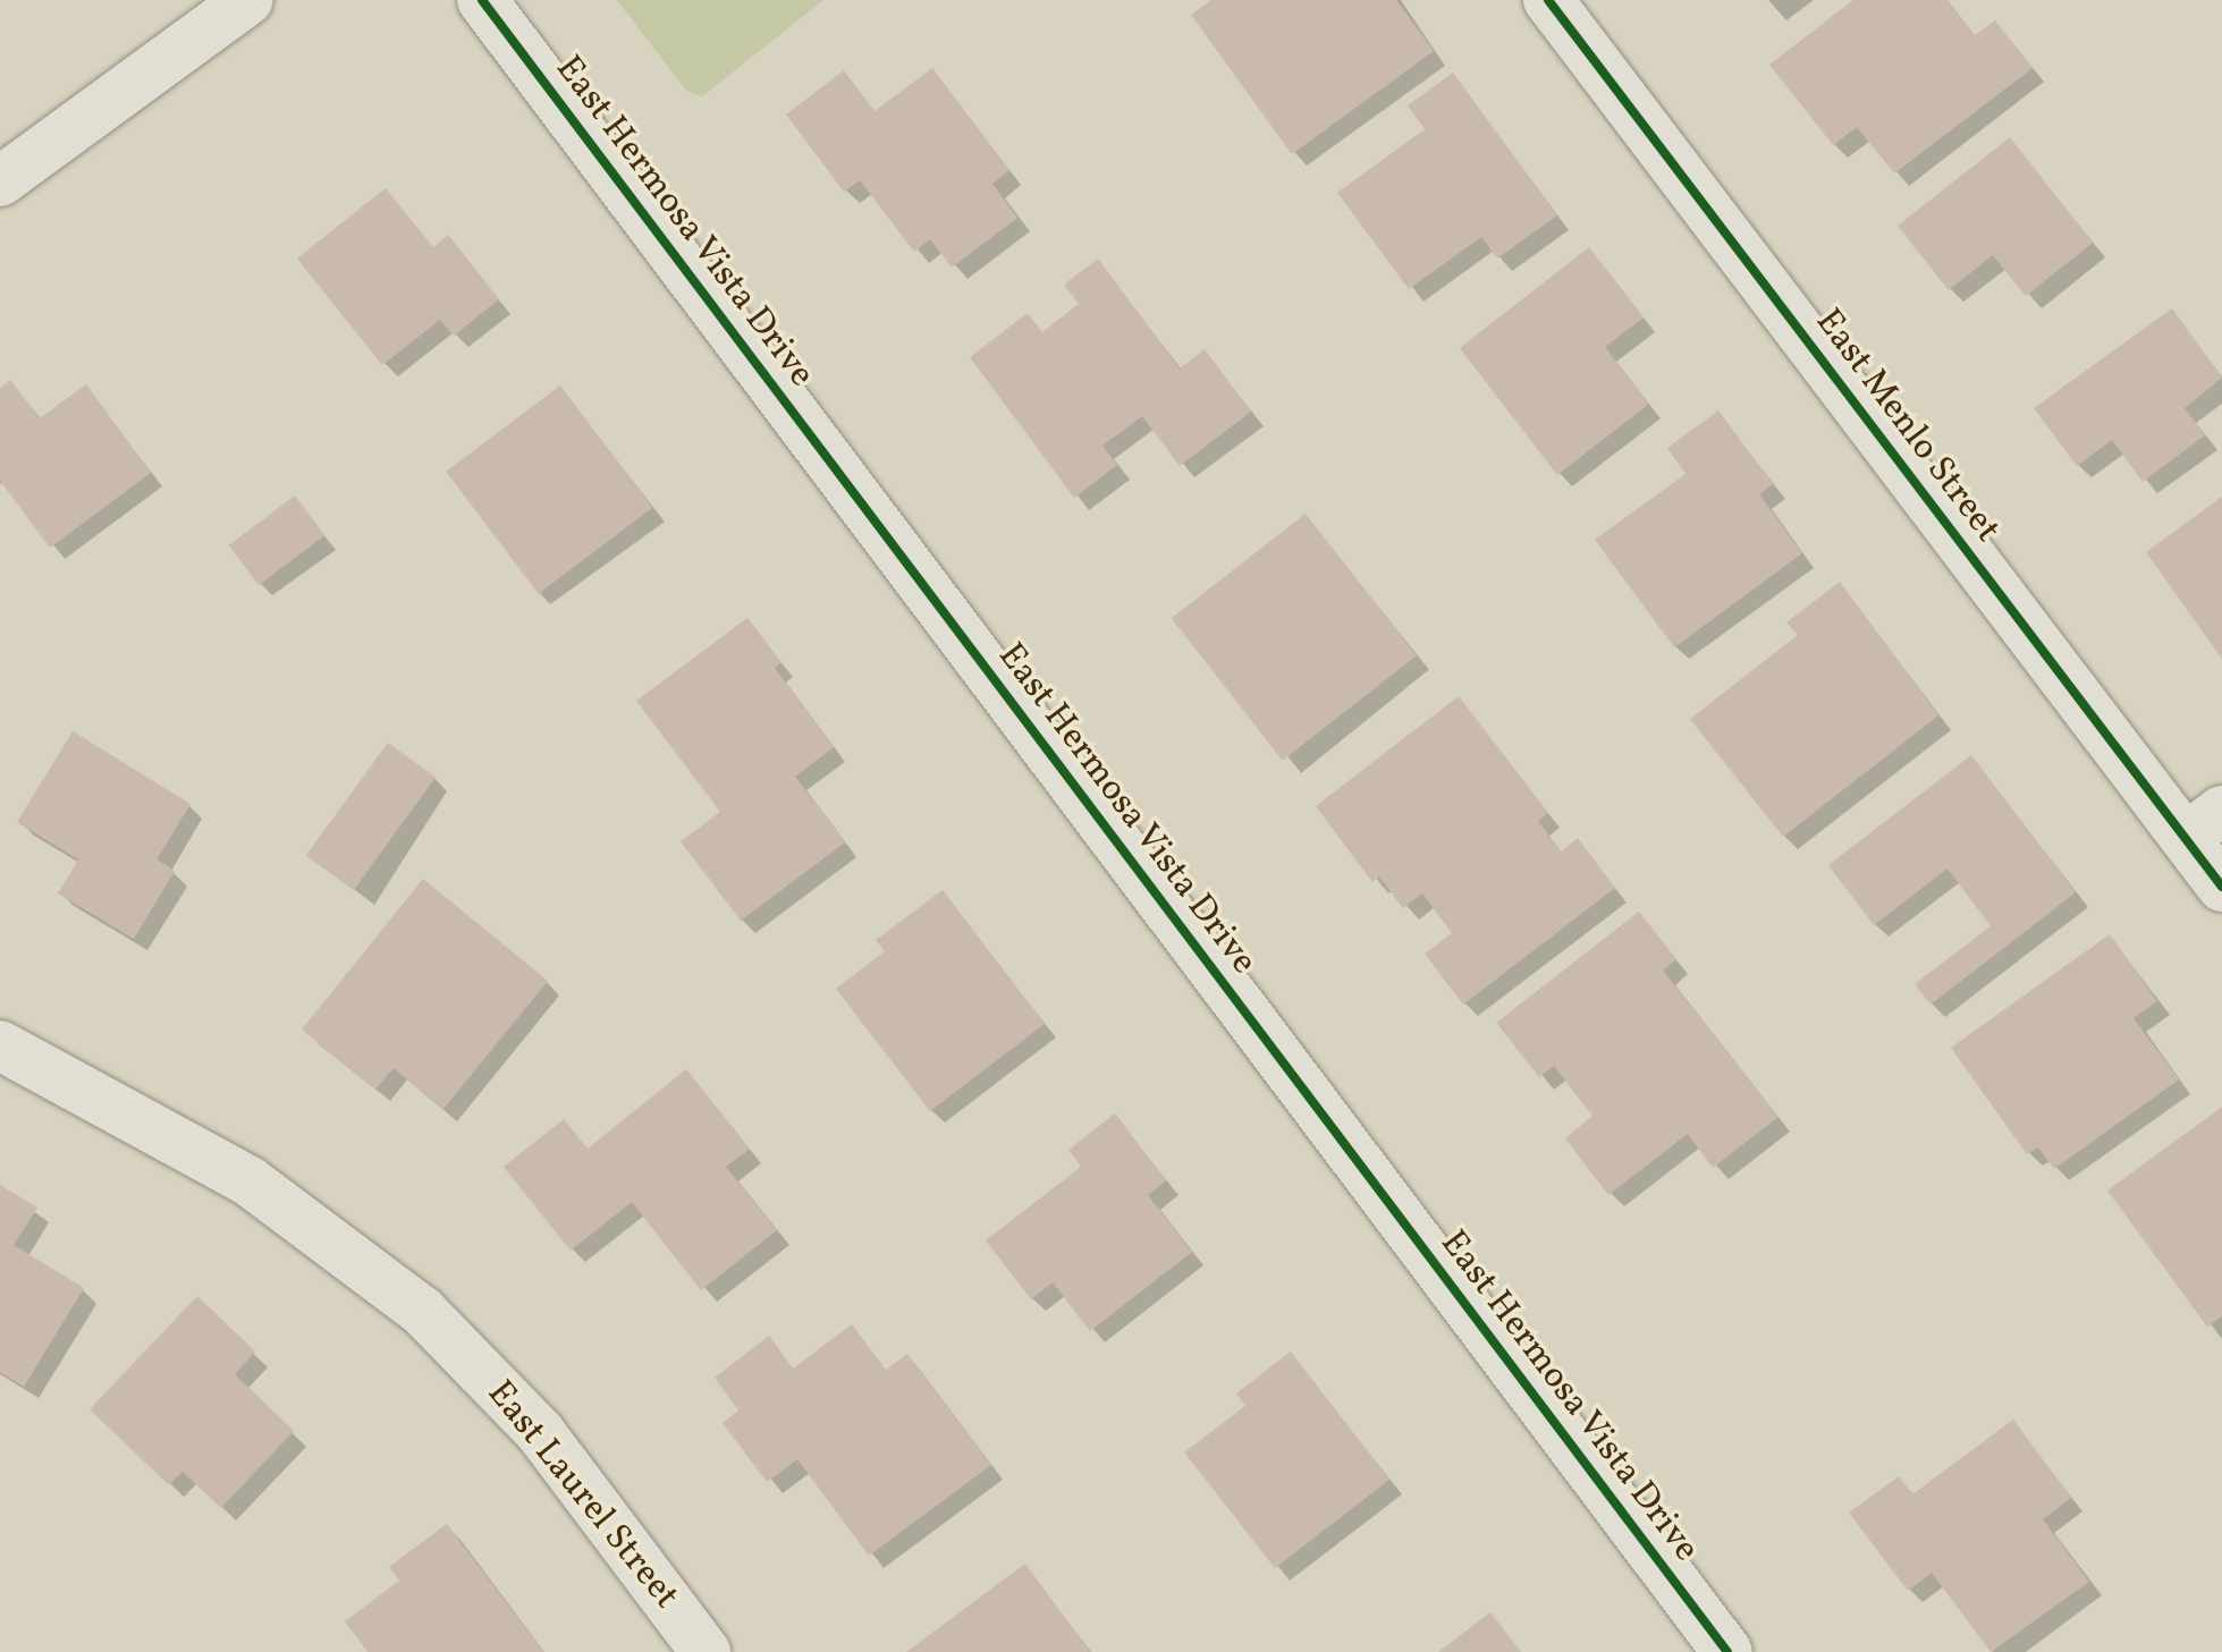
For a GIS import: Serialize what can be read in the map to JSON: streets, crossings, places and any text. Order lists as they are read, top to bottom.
{
  "streets": {
    "street": ["East Hermosa Vista Drive", "East Menlo Street", "East Laurel Street"]
  }
}
